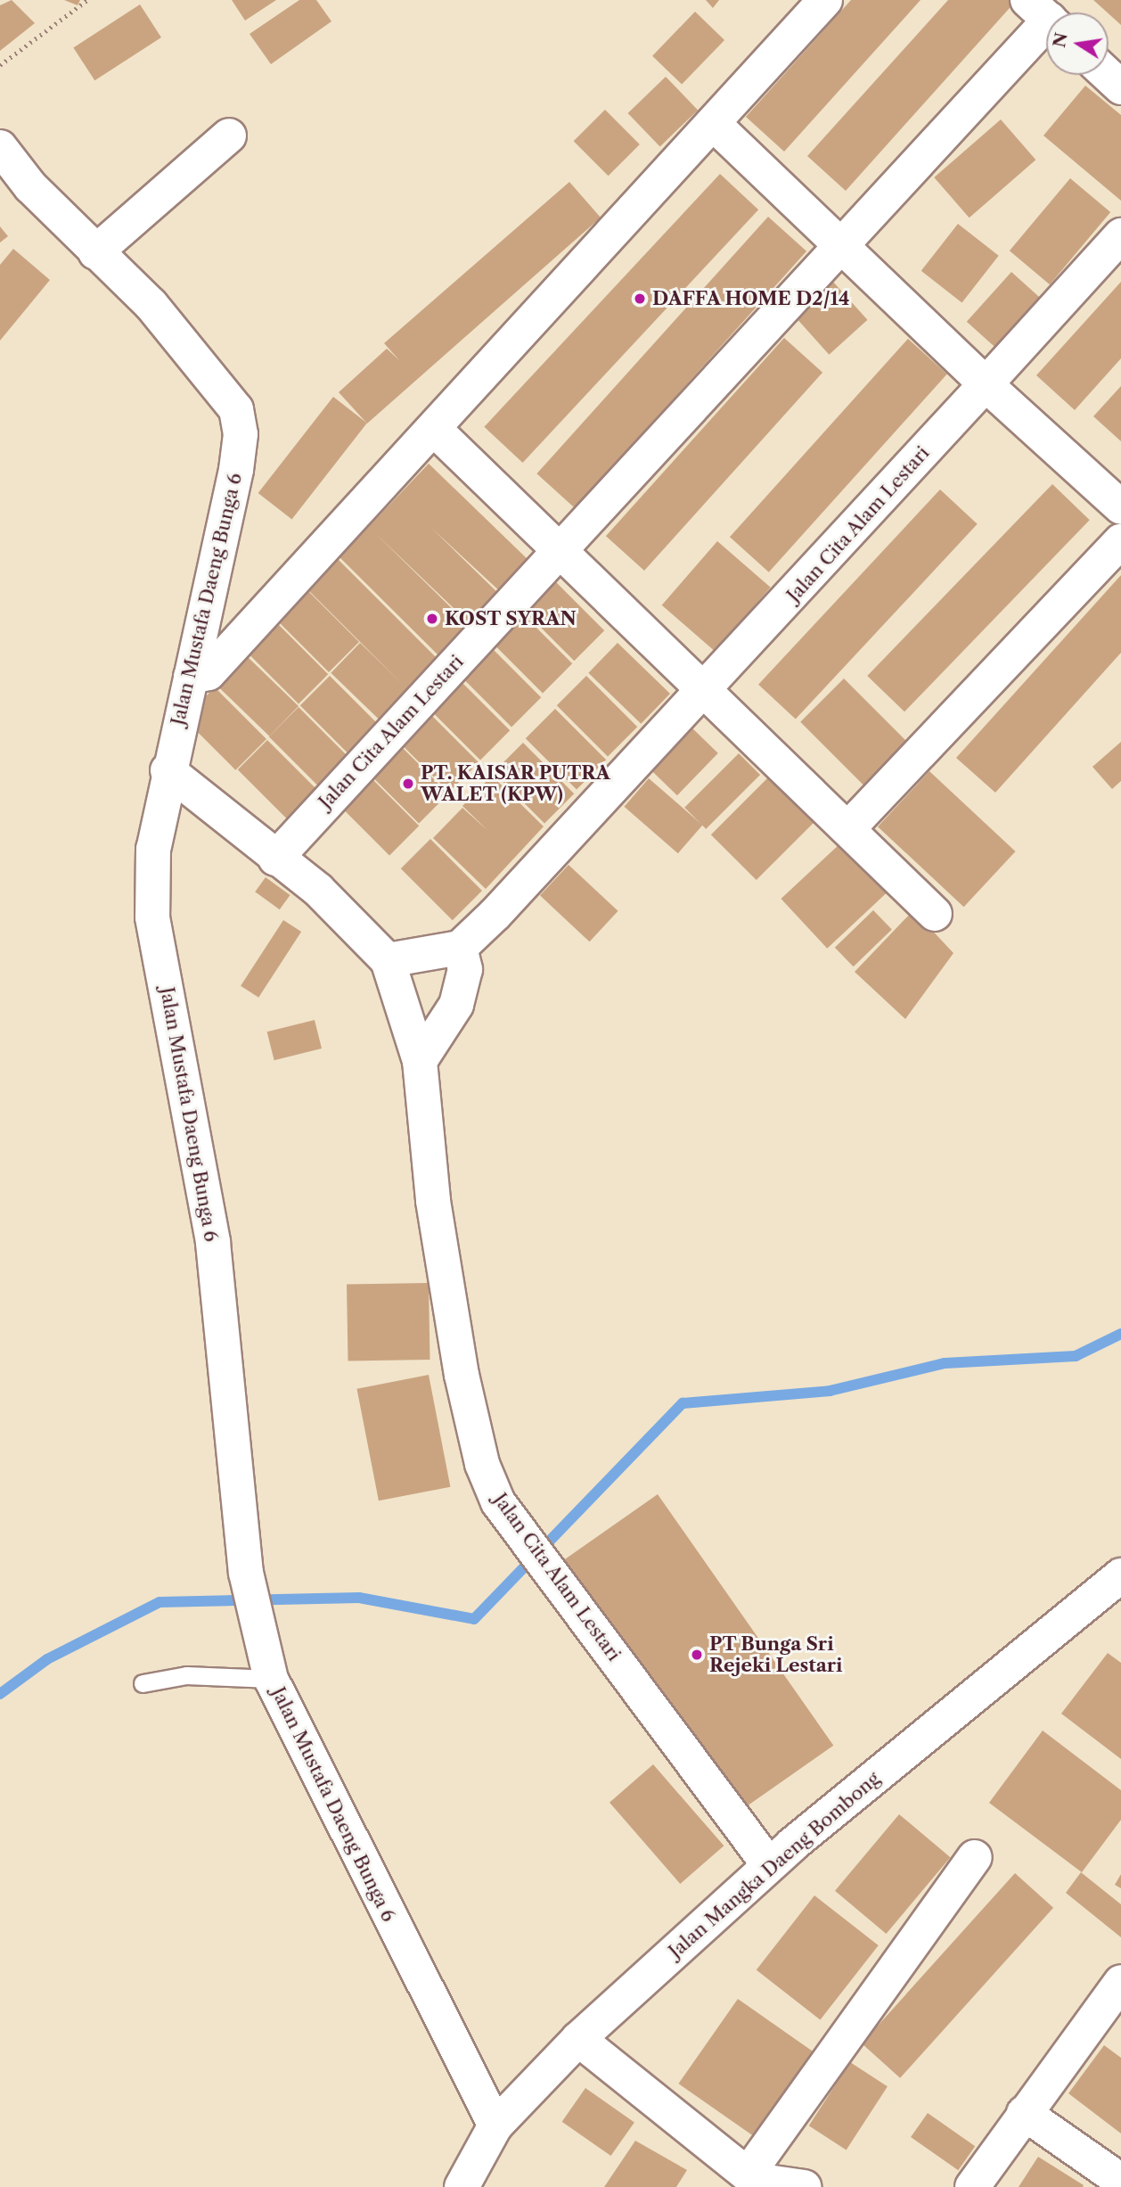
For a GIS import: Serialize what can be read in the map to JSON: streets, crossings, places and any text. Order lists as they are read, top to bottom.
{
  "streets": {
    "street": ["Jalan Cita Alam Lestari", "Jalan Mustafa Daeng Bunga 6", "Jalan Mangka Daeng Bombong"]
  },
  "crossings": [
    ["Jalan Cita Alam Lestari", "Jalan Mustafa Daeng Bunga 6"],
    ["Jalan Cita Alam Lestari", "Jalan Mangka Daeng Bombong"],
    ["Jalan Mustafa Daeng Bunga 6", "Jalan Mangka Daeng Bombong"]
  ],
  "places": [
    "DAFFA HOME D2/14",
    "KOST SYRAN",
    "PT. KAISAR PUTRA WALET (KPW)",
    "PT Bunga Sri Rejeki Lestari"
  ],
  "north": "left"
}
